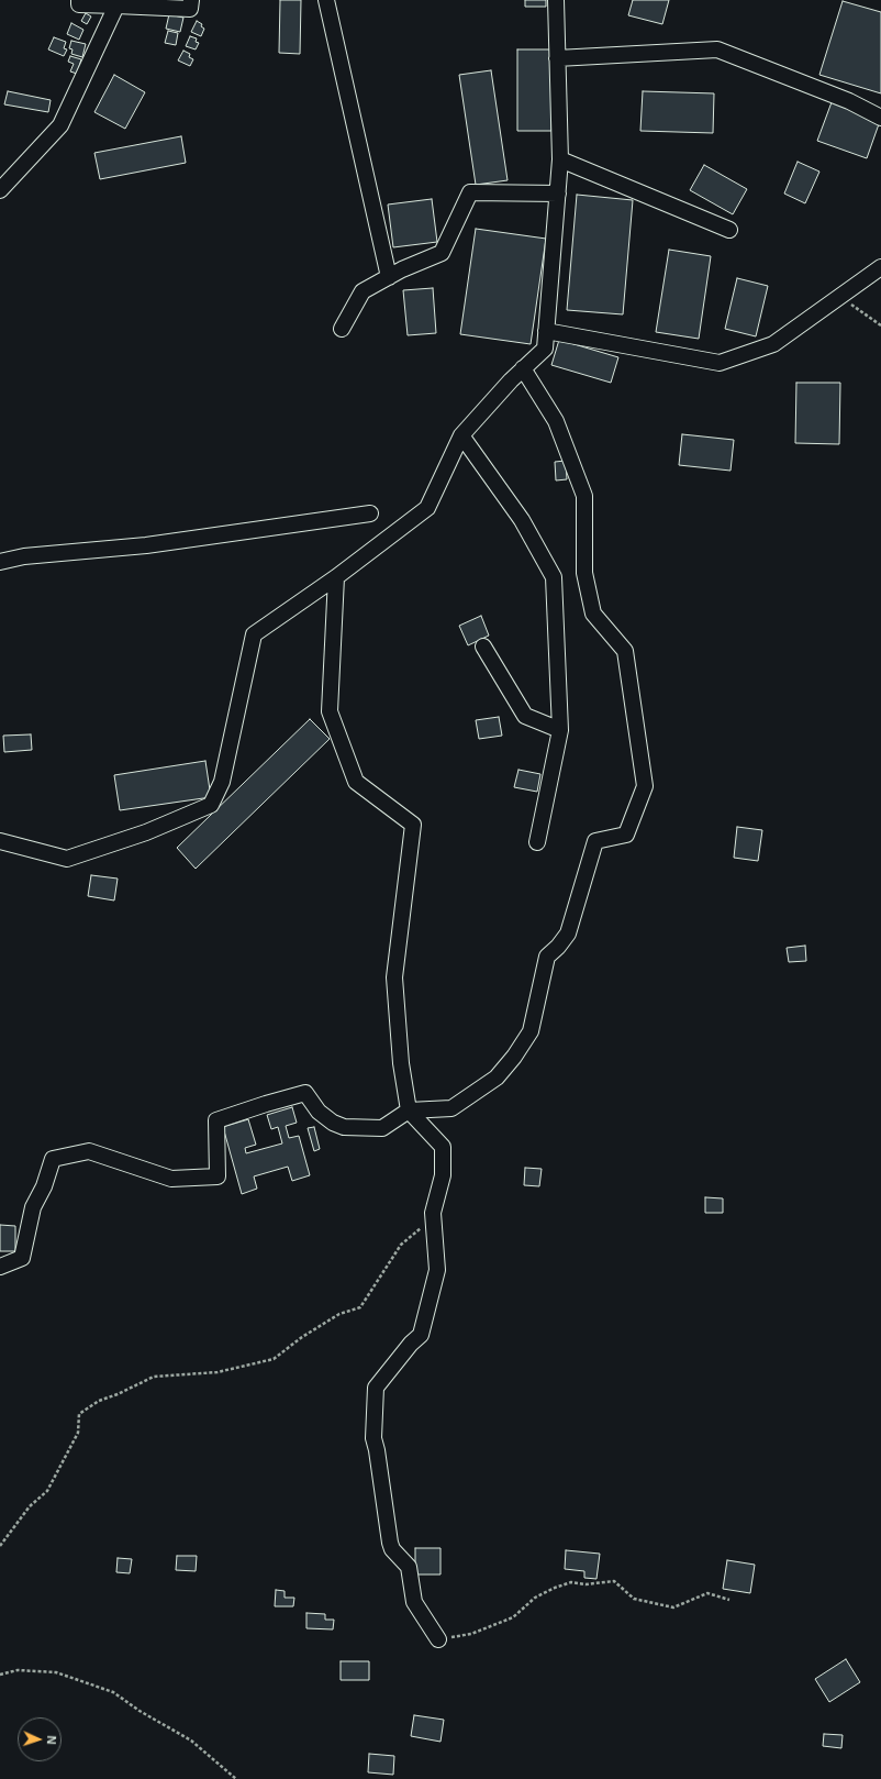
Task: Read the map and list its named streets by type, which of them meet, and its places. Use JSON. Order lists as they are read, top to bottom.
{
  "north": "right"
}
